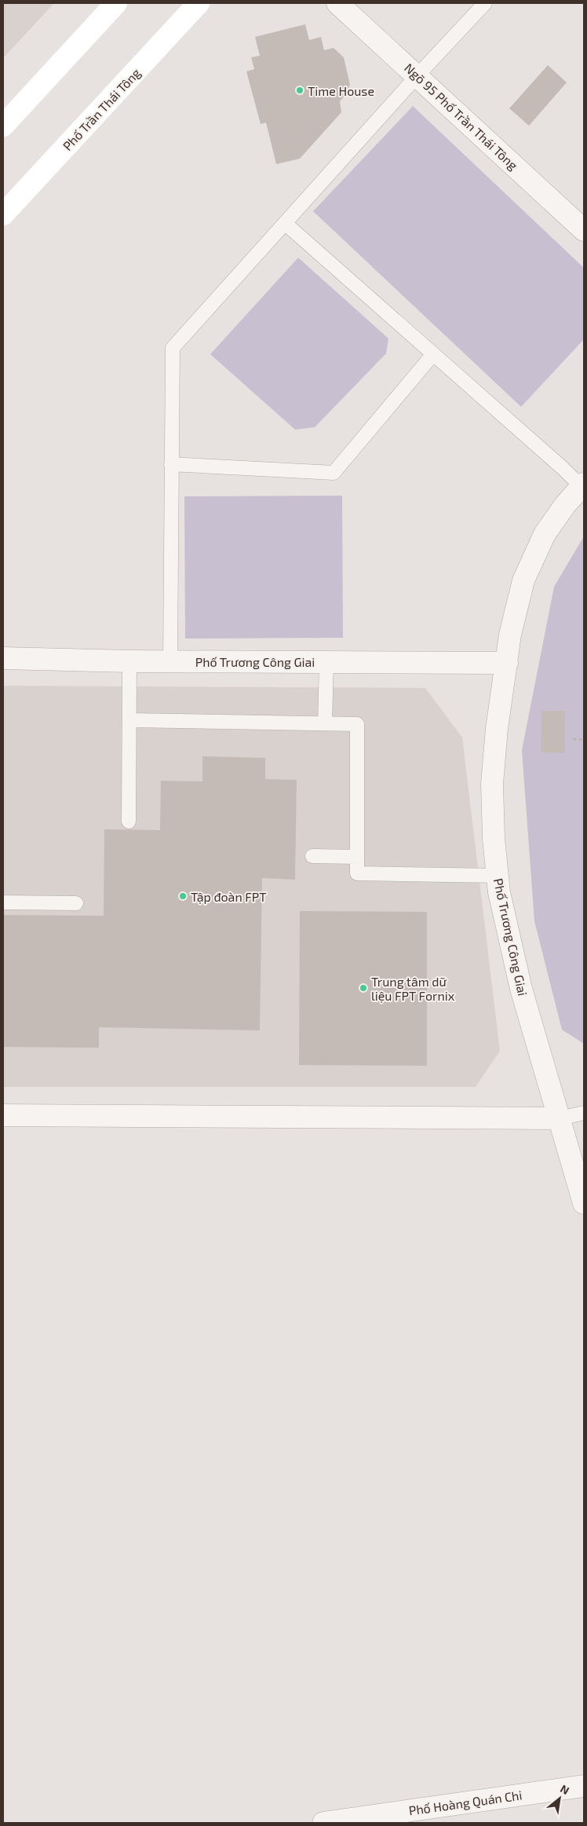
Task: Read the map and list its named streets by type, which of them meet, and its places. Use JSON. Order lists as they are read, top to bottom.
{
  "streets": {
    "main road": ["Phố Trần Thái Tông"],
    "street": ["Ngõ 95 Phố Trần Thái Tông", "Phố Trương Công Giai", "Phố Hoàng Quán Chi"]
  },
  "places": ["Time House", "Tập đoàn FPT", "Trung tâm dữ liệu FPT Fornix"],
  "north": "top right"
}
